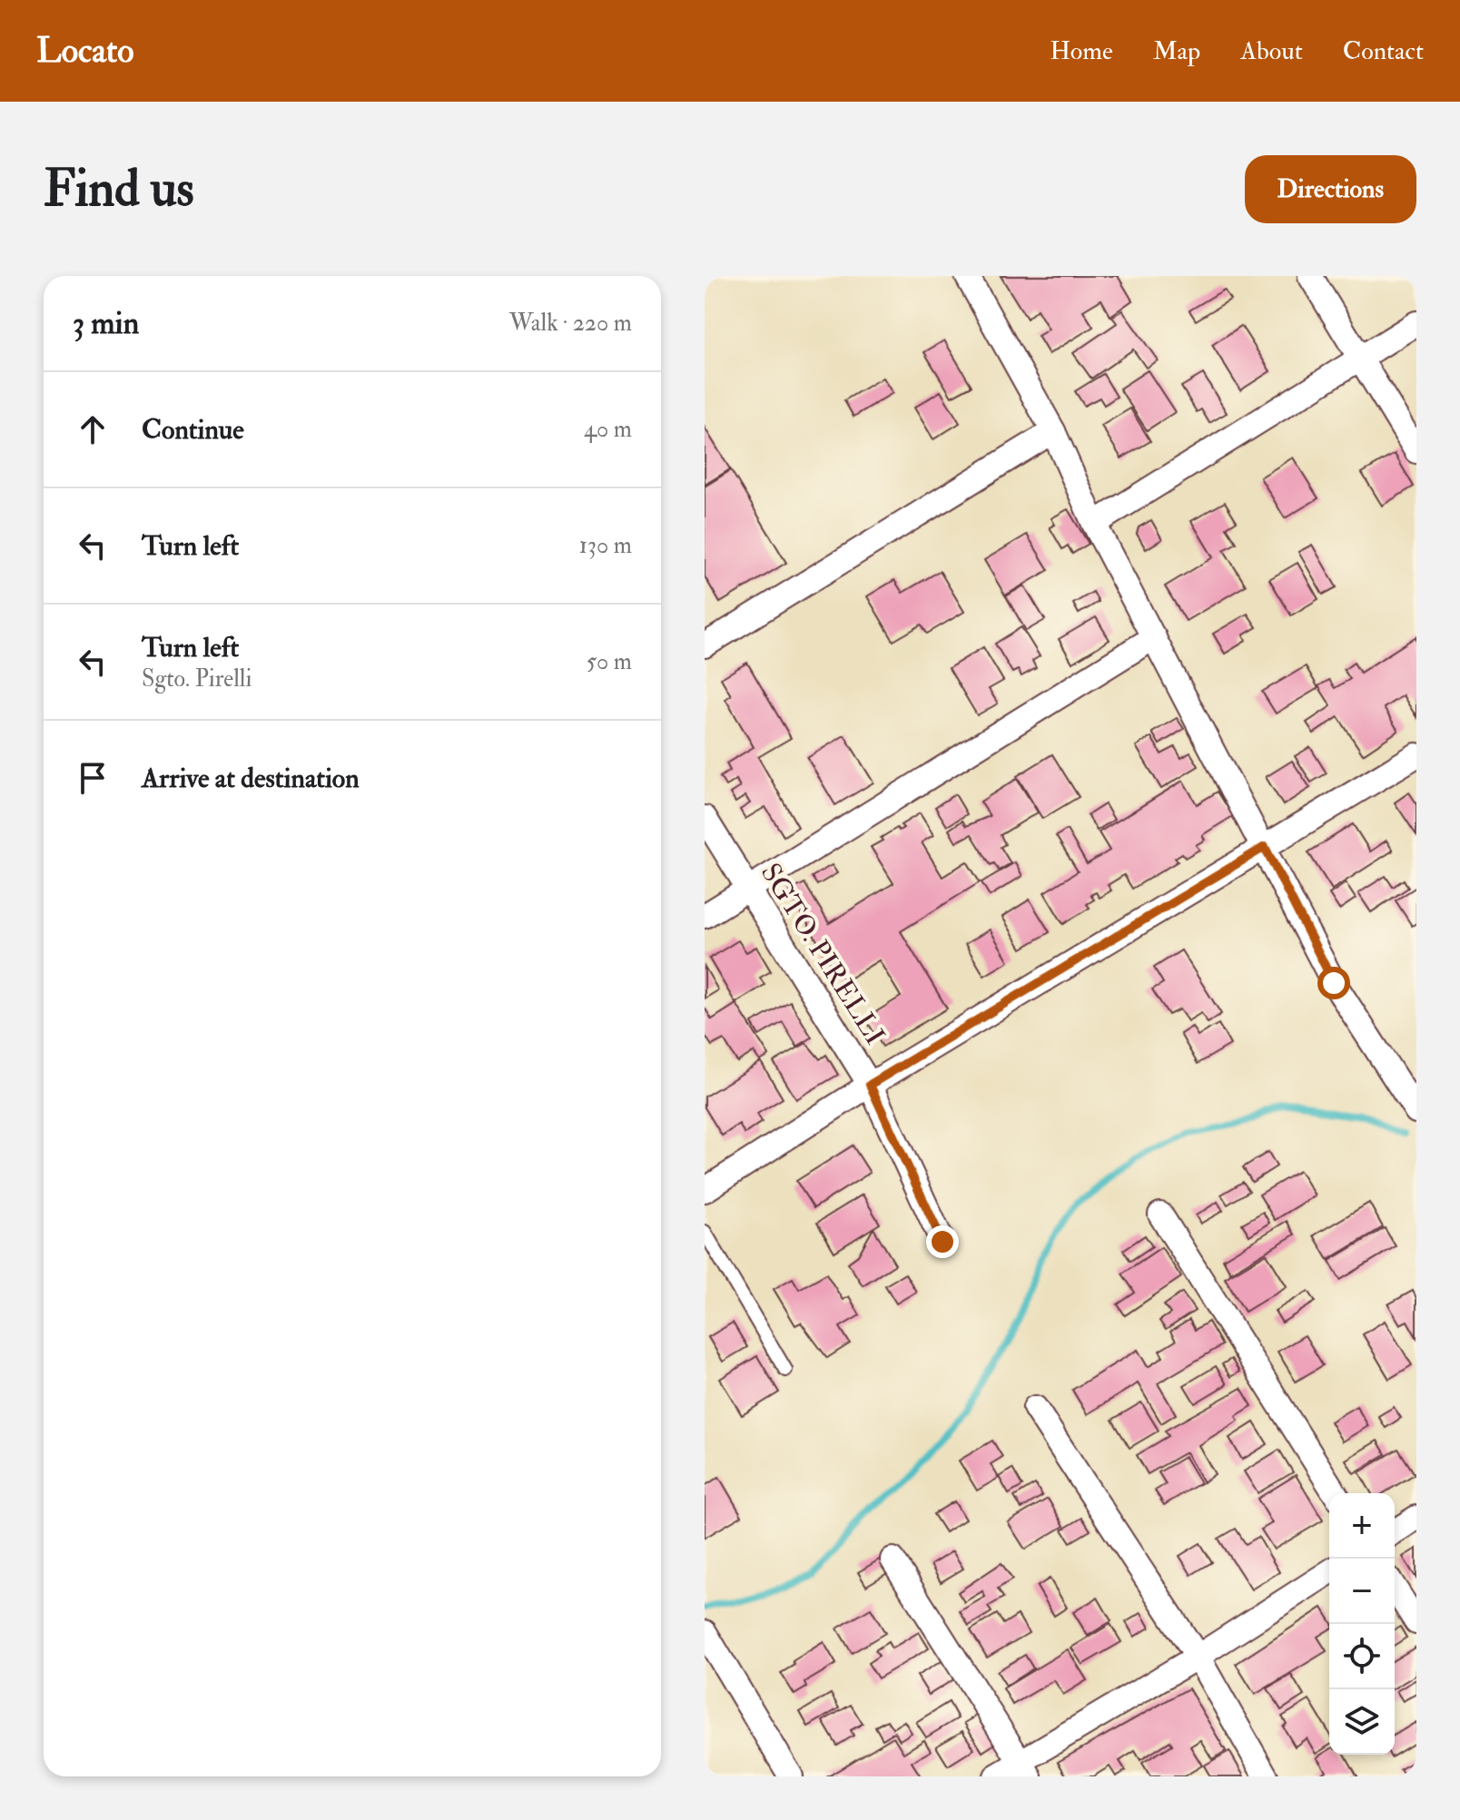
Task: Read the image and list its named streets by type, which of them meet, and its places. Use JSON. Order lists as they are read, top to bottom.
{
  "streets": {
    "street": ["SGTO. PIRELLI"]
  },
  "page": {
    "header": "Locato",
    "nav": [
      "Home",
      "Map",
      "About",
      "Contact"
    ],
    "buttons": "Directions",
    "title": "Find us",
    "heading": ["3 min", "Walk · 220 m"],
    "list": [
      ["Continue", "40 m"],
      ["Turn left", "130 m"],
      ["Turn left", "Sgto. Pirelli", "50 m"],
      "Arrive at destination"
    ],
    "map_buttons": ["+", "−"]
  }
}
